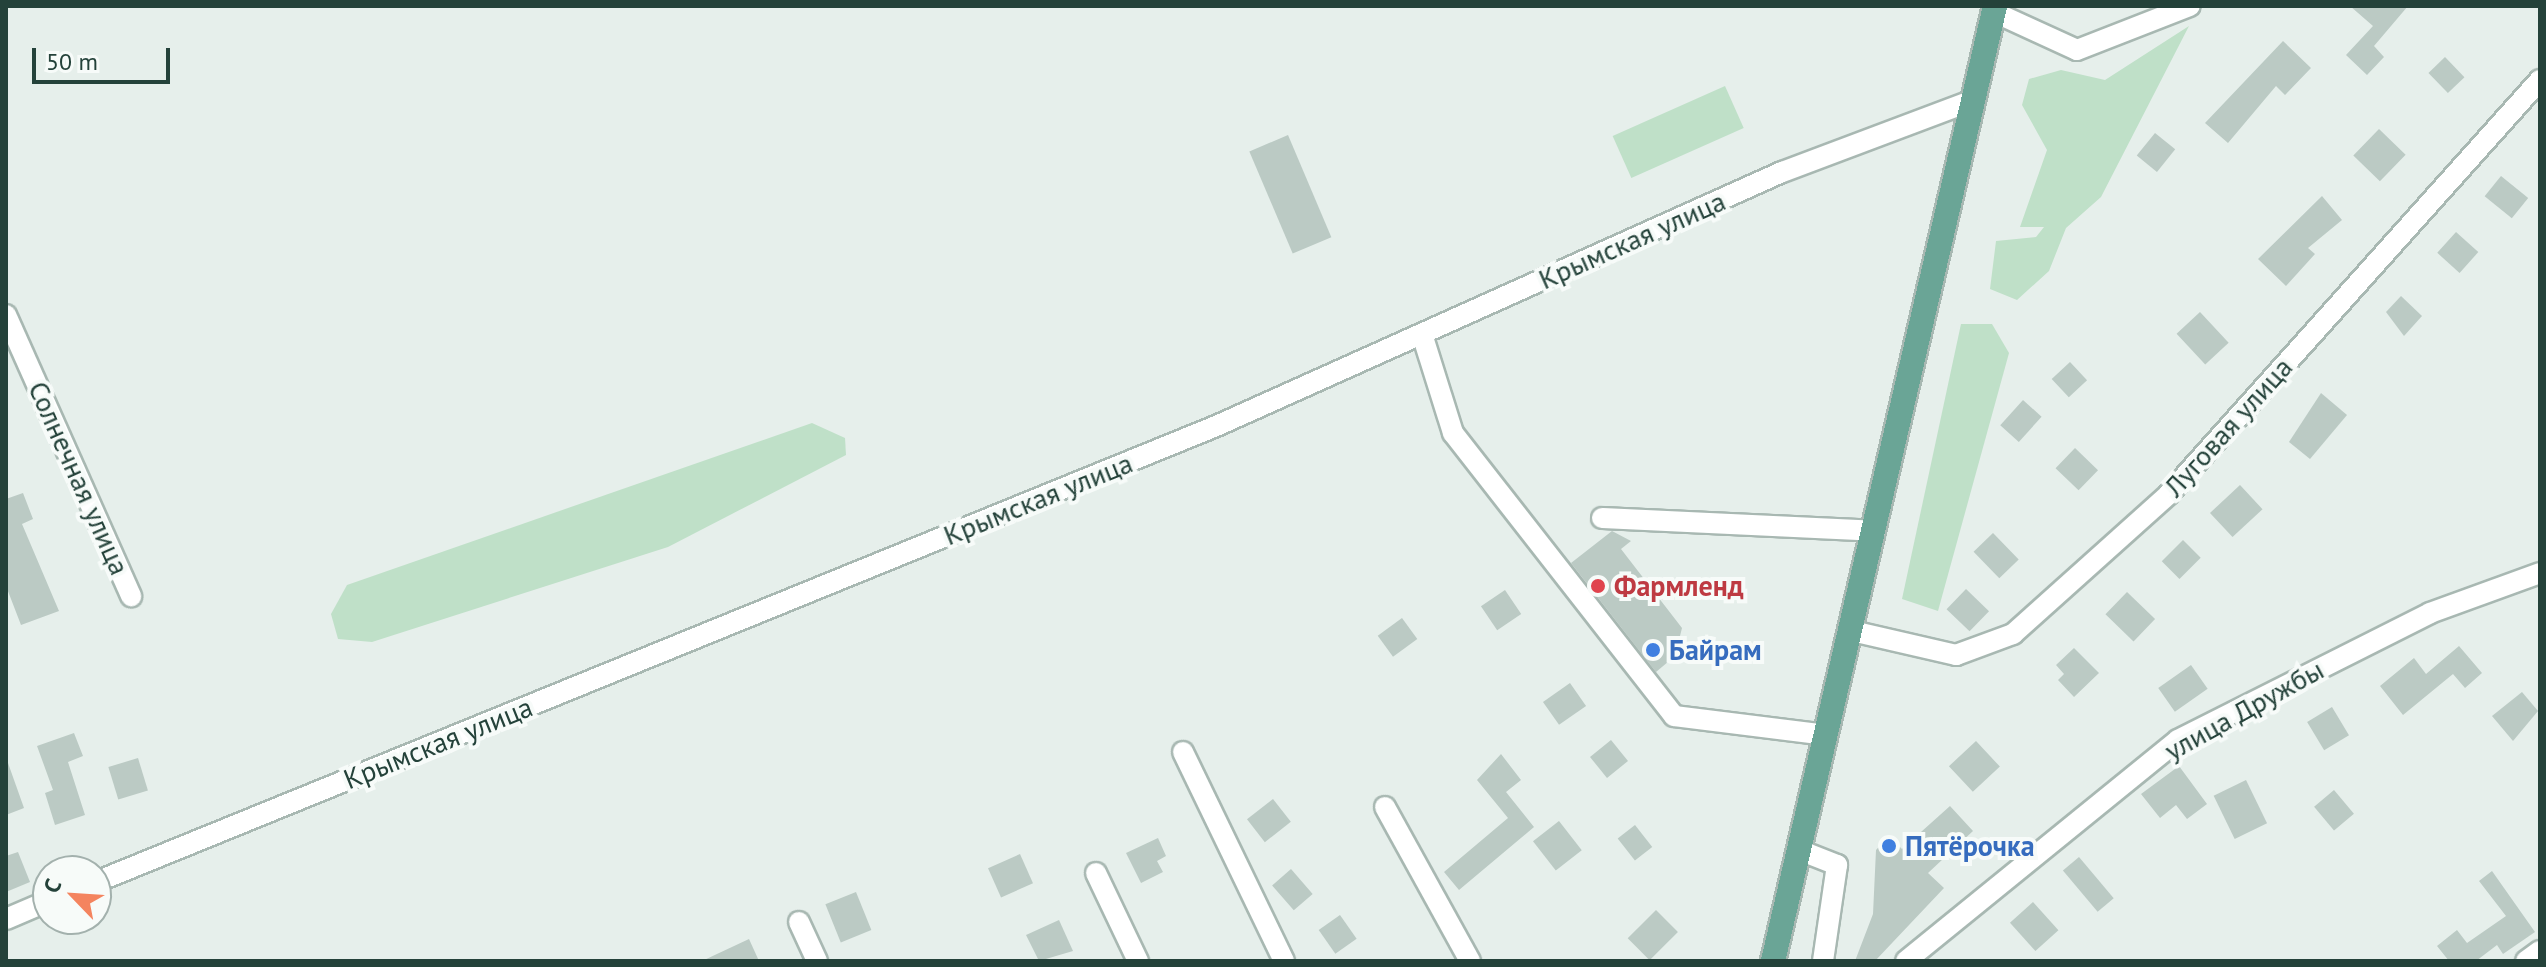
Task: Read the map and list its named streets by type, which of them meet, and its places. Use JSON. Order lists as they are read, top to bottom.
{
  "streets": {
    "street": [
      "Крымская улица",
      "Луговая улица",
      "Солнечная улица",
      "улица Дружбы"
    ]
  },
  "places": ["Фармленд", "Байрам", "Пятёрочка"],
  "scale_bar": "50 m",
  "north": "top left"
}
